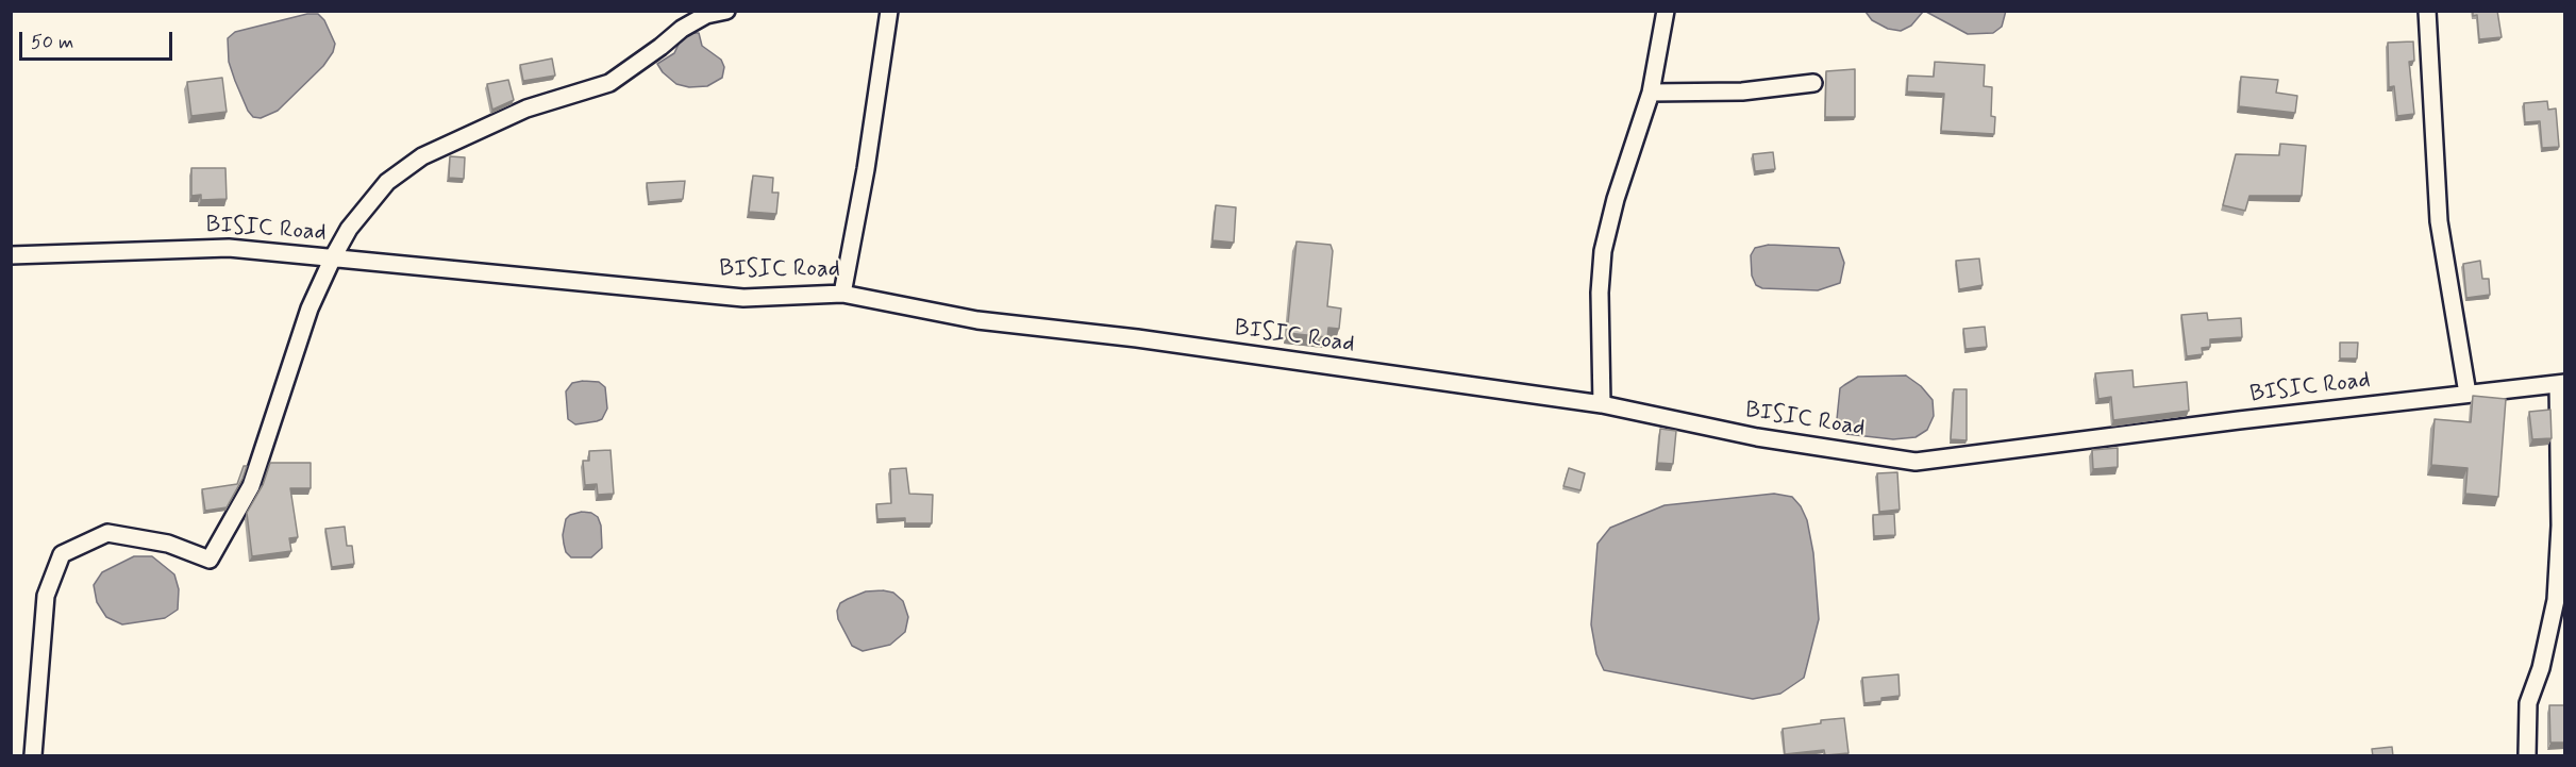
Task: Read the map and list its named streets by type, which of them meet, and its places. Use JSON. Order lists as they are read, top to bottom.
{
  "streets": {
    "street": ["BISIC Road"]
  },
  "scale_bar": "50 m"
}
